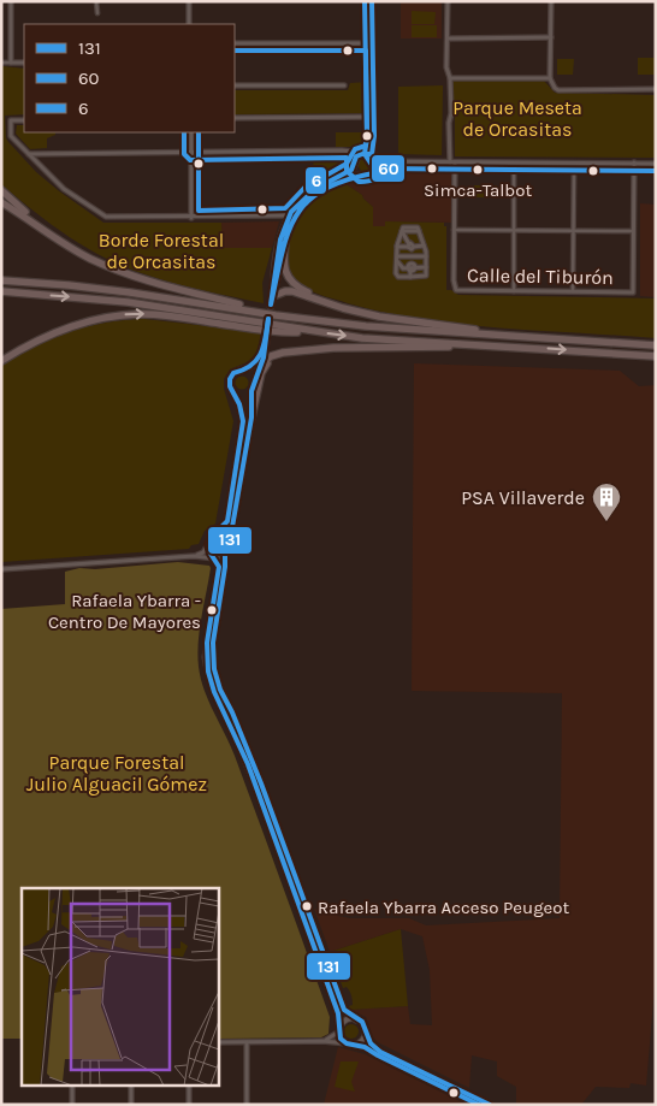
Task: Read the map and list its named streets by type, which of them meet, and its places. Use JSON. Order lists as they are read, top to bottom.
{
  "streets": {
    "street": ["Calle del Tiburón"]
  },
  "parks": ["Parque Meseta de Orcasitas", "Borde Forestal de Orcasitas", "Parque Forestal Julio Alguacil Gómez"],
  "places": {
    "other": ["Simca-Talbot", "Rafaela Ybarra - Centro De Mayores", "Rafaela Ybarra Acceso Peugeot"],
    "building": ["PSA Villaverde"]
  },
  "lines": ["transit line 131", "transit line 6", "transit line 60"],
  "legend": ["131", "60", "6"]
}
